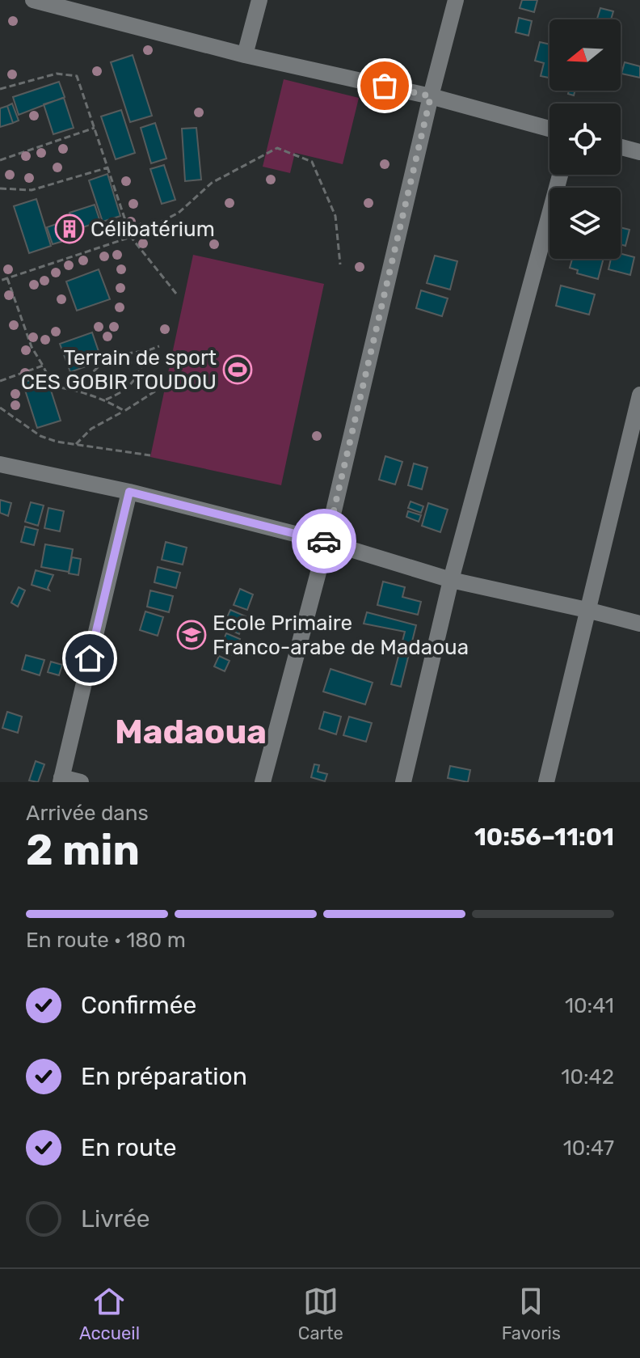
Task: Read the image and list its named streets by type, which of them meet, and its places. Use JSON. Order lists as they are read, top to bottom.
{
  "districts": ["Madaoua"],
  "places": {
    "building": ["Célibatérium"],
    "sports": ["Terrain de sport CES GOBIR TOUDOU"],
    "school or university": ["Ecole Primaire Franco-arabe de Madaoua"]
  },
  "north": "left",
  "page": {
    "heading": ["2 min", "Arrivée dans", "10:56–11:01"],
    "bar": "En route · 180 m",
    "list": [
      ["Confirmée", "10:41"],
      ["En préparation", "10:42"],
      ["En route", "10:47"],
      "Livrée"
    ],
    "tabs": ["Accueil", "Carte", "Favoris"]
  }
}
